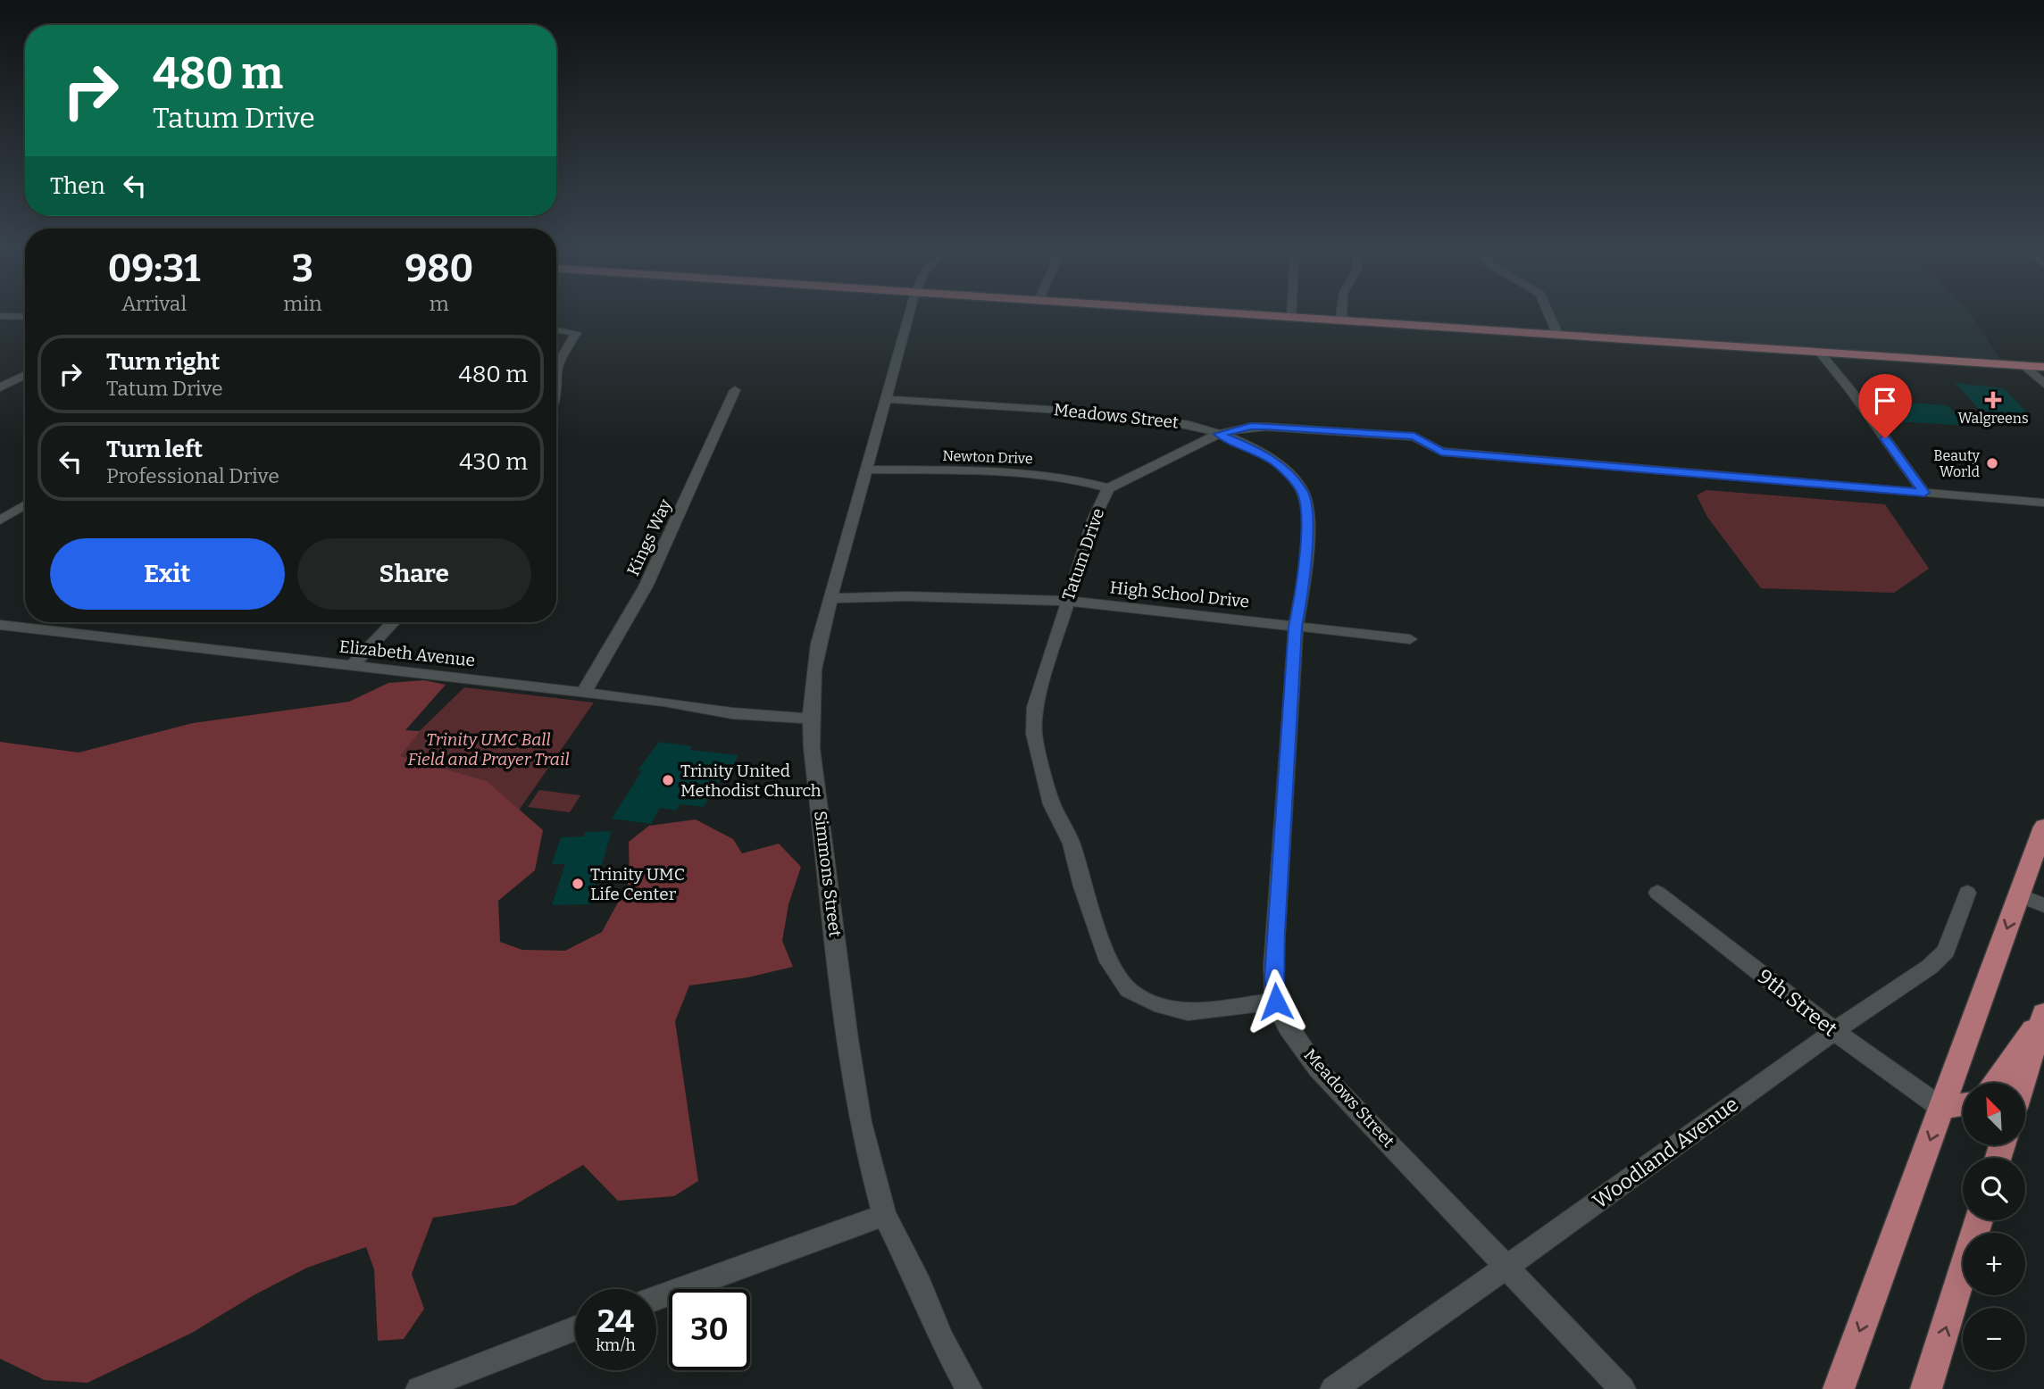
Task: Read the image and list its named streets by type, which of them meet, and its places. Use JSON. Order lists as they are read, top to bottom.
{
  "streets": {
    "street": [
      "Meadows Street",
      "Newton Drive",
      "Kings Way",
      "Tatum Drive",
      "High School Drive",
      "Elizabeth Avenue",
      "Simmons Street",
      "9th Street",
      "Woodland Avenue"
    ]
  },
  "crossings": [
    ["Meadows Street", "Tatum Drive"],
    ["Meadows Street", "High School Drive"],
    ["Meadows Street", "Simmons Street"],
    ["Meadows Street", "Woodland Avenue"],
    ["Newton Drive", "Tatum Drive"],
    ["Newton Drive", "Simmons Street"],
    ["Kings Way", "Elizabeth Avenue"],
    ["Tatum Drive", "High School Drive"],
    ["High School Drive", "Simmons Street"],
    ["Elizabeth Avenue", "Simmons Street"],
    ["9th Street", "Woodland Avenue"]
  ],
  "parks": ["Trinity UMC Ball Field and Prayer Trail"],
  "places": {
    "health": ["Walgreens"],
    "other": ["Beauty World", "Trinity United Methodist Church", "Trinity UMC Life Center"]
  },
  "north": "top left",
  "page": {
    "turn": ["480 m", "Tatum Drive"],
    "then": "Then",
    "eta": [
      "09:31",
      "Arrival",
      "3",
      "min",
      "980",
      "m"
    ],
    "list": [
      {
        "name": "Turn right",
        "note": "Tatum Drive",
        "value": "480 m"
      },
      {
        "name": "Turn left",
        "note": "Professional Drive",
        "value": "430 m"
      }
    ],
    "buttons": ["Exit", "Share"],
    "map_buttons": ["+", "−"],
    "speed": "24 km/h",
    "limit": "30"
  }
}
